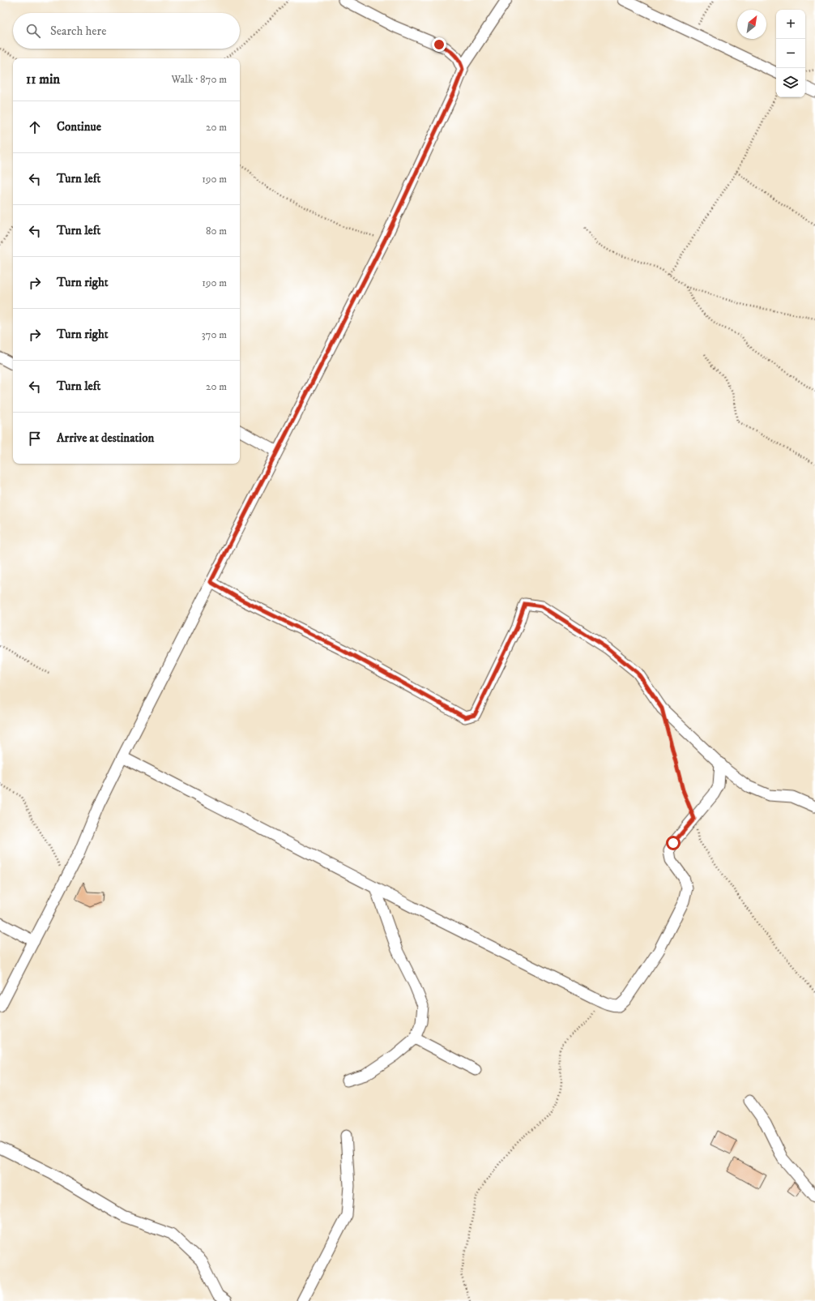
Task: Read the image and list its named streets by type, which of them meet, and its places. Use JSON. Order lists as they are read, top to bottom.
{
  "north": "top right",
  "page": {
    "map_buttons": ["+", "−"],
    "search": "Search here",
    "heading": ["11 min", "Walk · 870 m"],
    "list": [
      ["Continue", "20 m"],
      ["Turn left", "190 m"],
      ["Turn left", "80 m"],
      ["Turn right", "190 m"],
      ["Turn right", "370 m"],
      ["Turn left", "20 m"],
      "Arrive at destination"
    ]
  }
}
